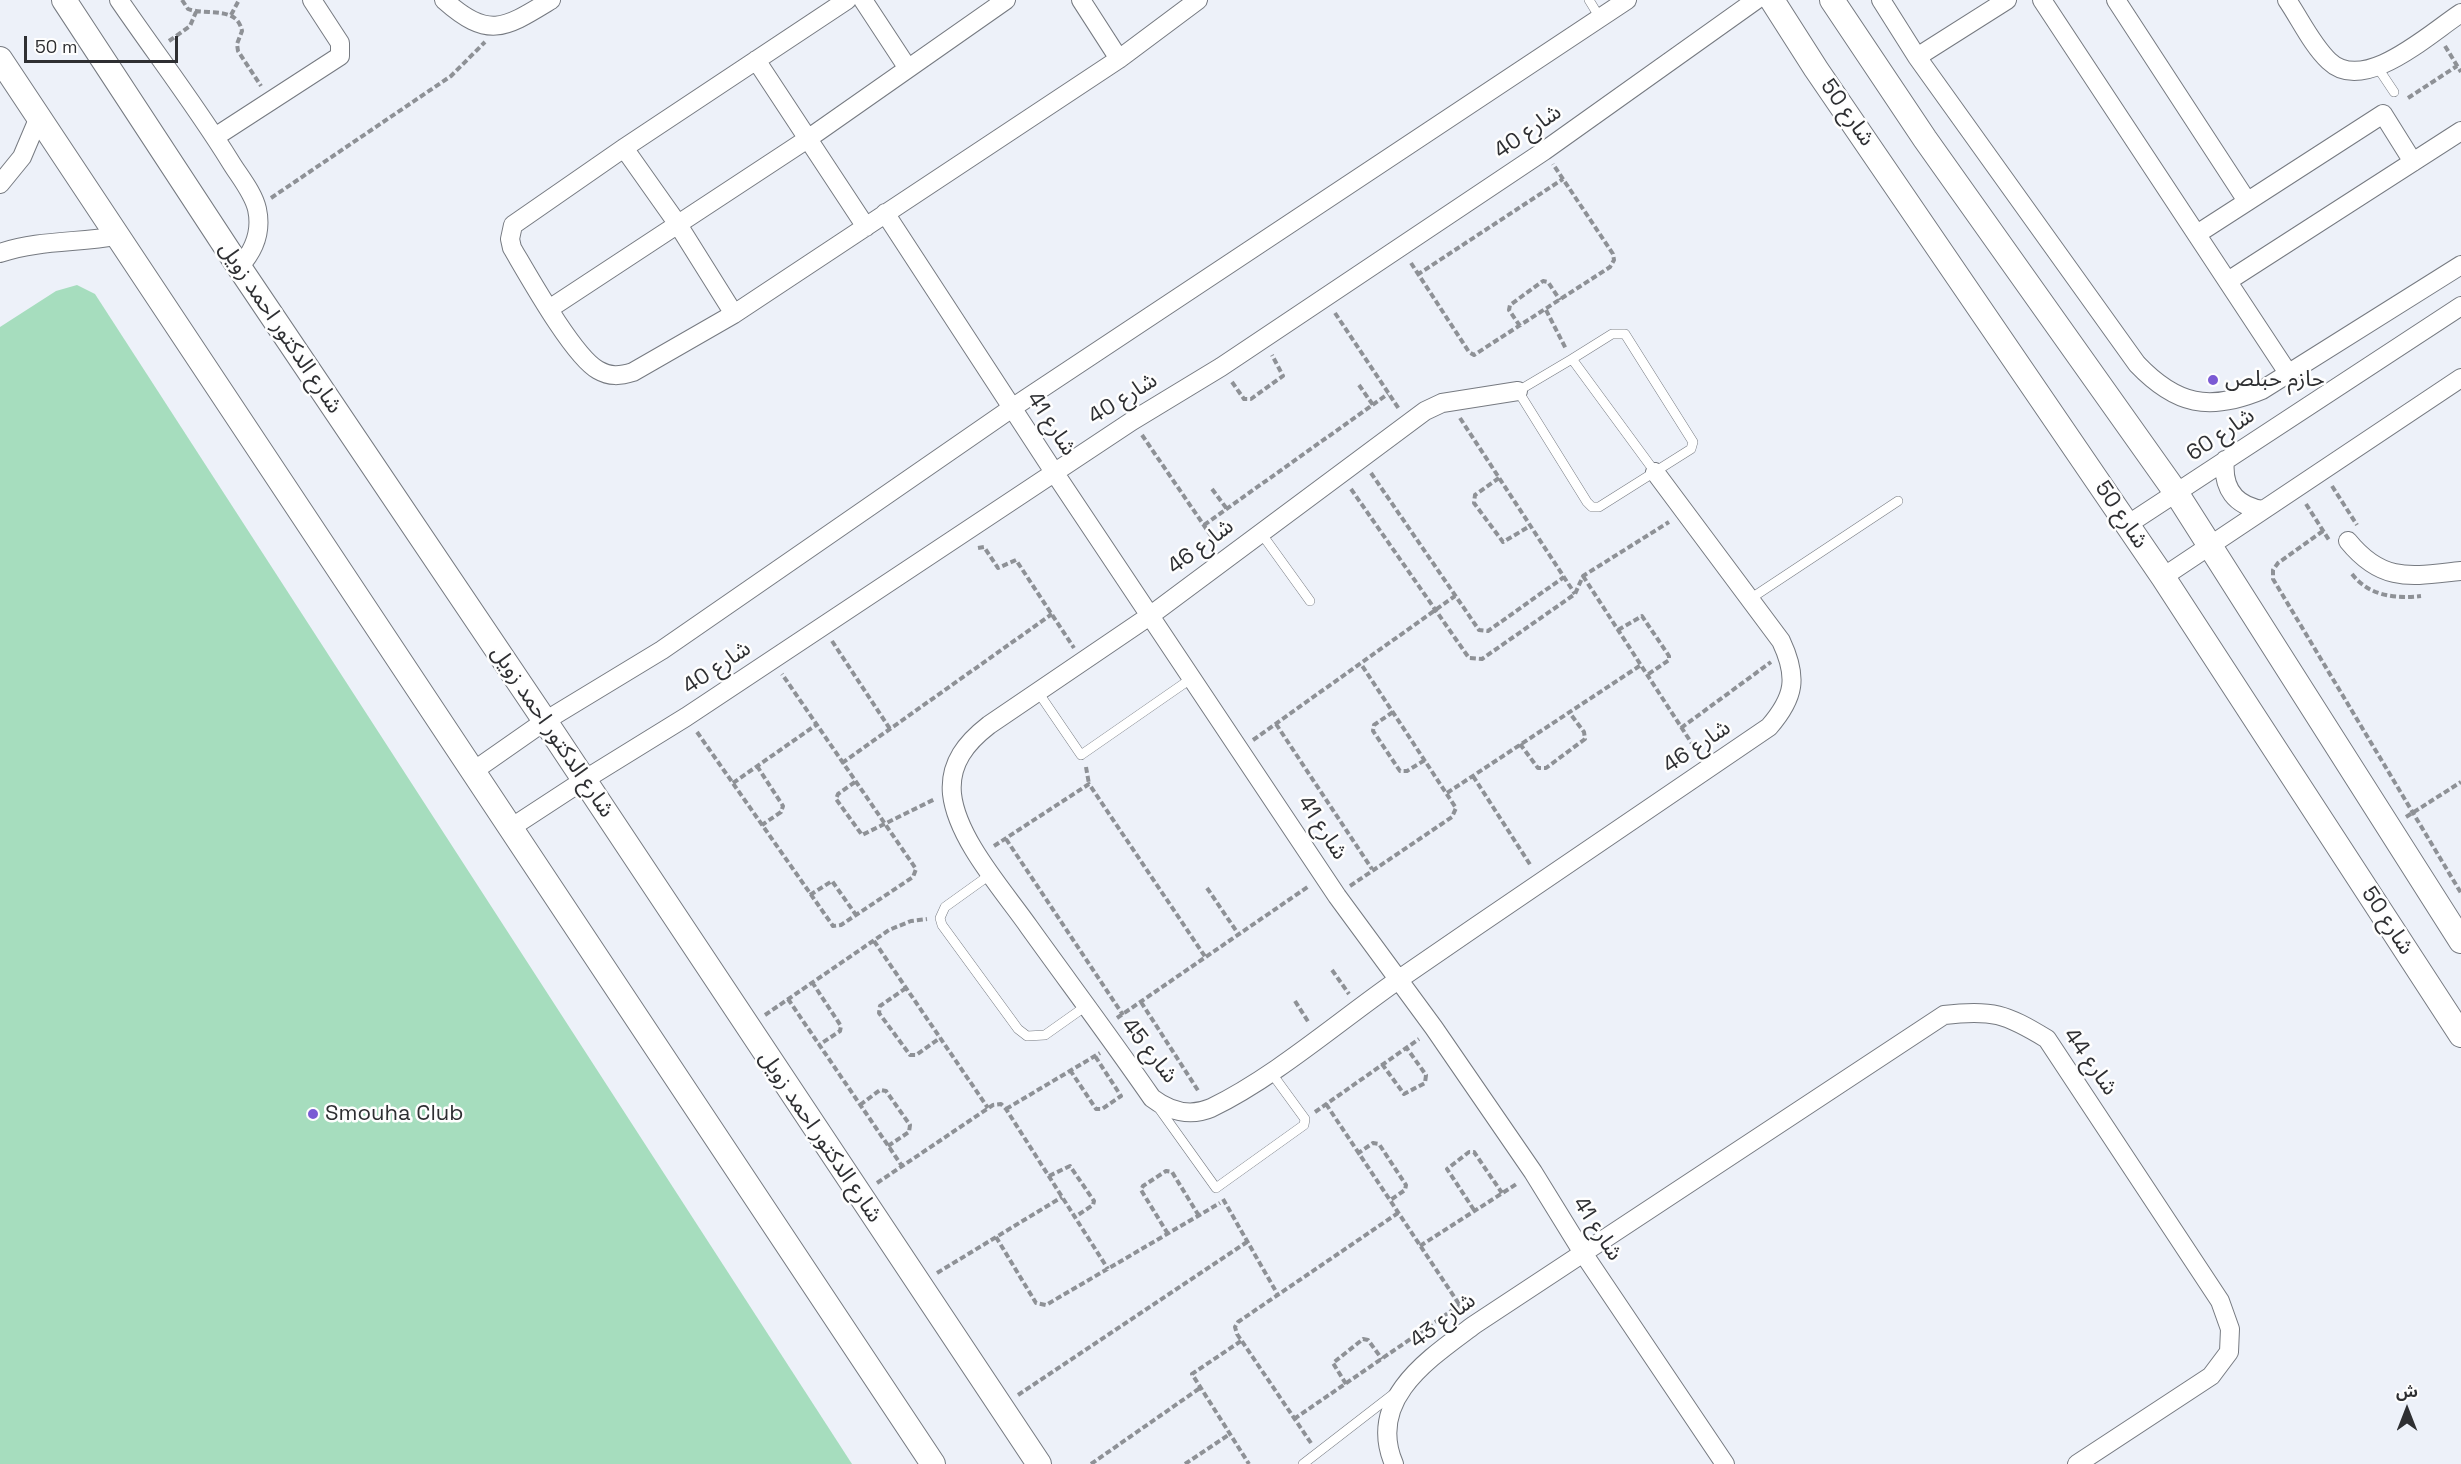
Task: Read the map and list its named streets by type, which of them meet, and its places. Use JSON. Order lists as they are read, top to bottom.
{
  "streets": {
    "street": [
      "شارع 50",
      "شارع 40",
      "شارع الدكتور احمد زويل",
      "شارع 41",
      "شارع 60",
      "شارع 46",
      "شارع 45",
      "شارع 44",
      "شارع 43"
    ]
  },
  "crossings": [
    ["شارع 50", "شارع 60"],
    ["شارع 40", "شارع الدكتور احمد زويل"],
    ["شارع 40", "شارع 41"],
    ["شارع 41", "شارع 46"],
    ["شارع 41", "شارع 45"],
    ["شارع 41", "شارع 44"],
    ["شارع 41", "شارع 43"],
    ["شارع 46", "شارع 45"],
    ["شارع 44", "شارع 43"]
  ],
  "places": ["حازم حبلص", "Smouha Club"],
  "scale_bar": "50 m",
  "north": "top"
}
